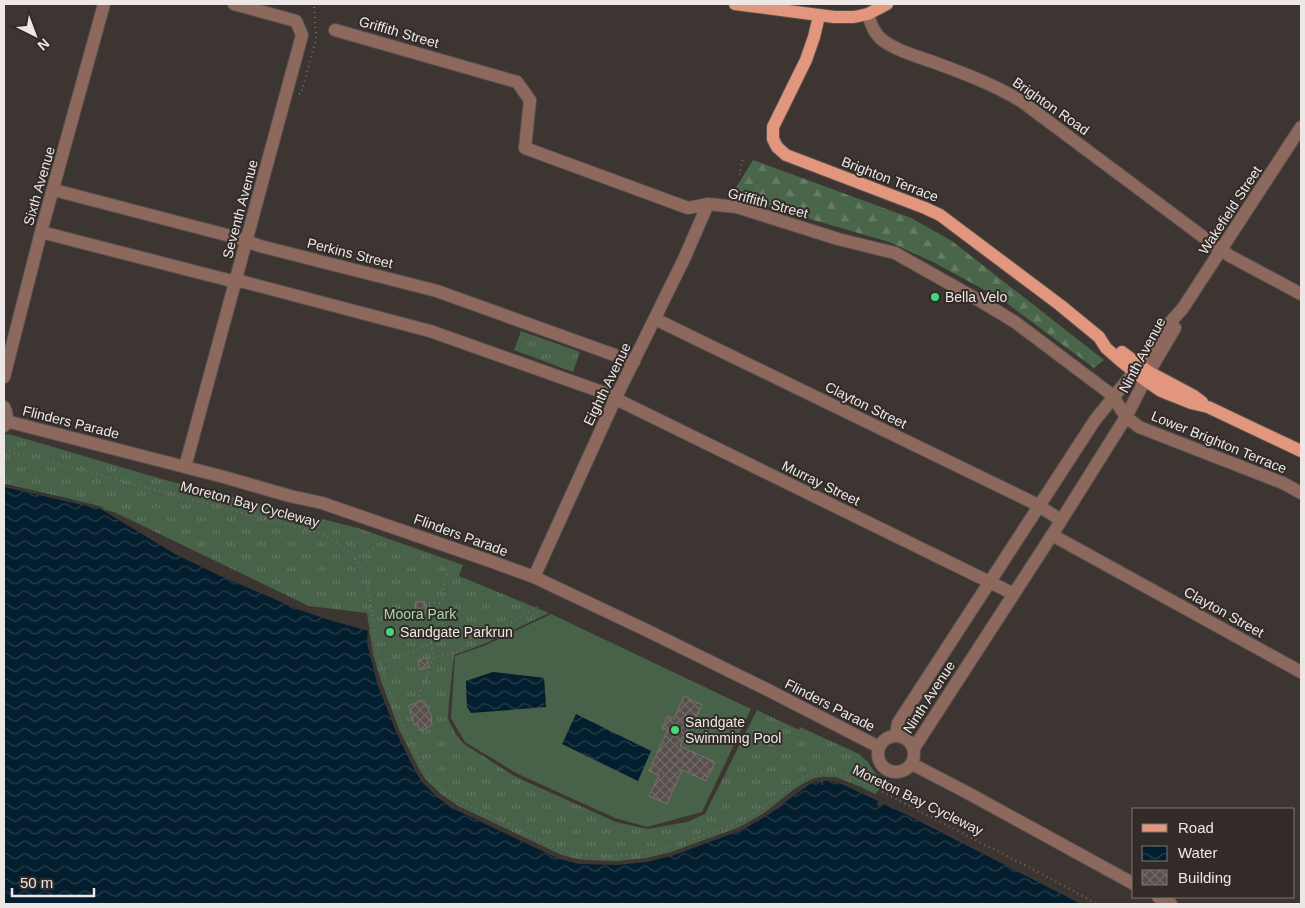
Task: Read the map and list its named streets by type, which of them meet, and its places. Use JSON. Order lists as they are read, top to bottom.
{
  "streets": {
    "main road": ["Brighton Terrace"],
    "street": [
      "Griffith Street",
      "Brighton Road",
      "Sixth Avenue",
      "Seventh Avenue",
      "Wakefield Street",
      "Perkins Street",
      "Ninth Avenue",
      "Eighth Avenue",
      "Clayton Street",
      "Flinders Parade",
      "Lower Brighton Terrace",
      "Murray Street"
    ],
    "path": ["Moreton Bay Cycleway"]
  },
  "crossings": [
    ["Griffith Street", "Ninth Avenue"],
    ["Griffith Street", "Eighth Avenue"],
    ["Griffith Street", "Lower Brighton Terrace"],
    ["Brighton Road", "Wakefield Street"],
    ["Brighton Terrace", "Ninth Avenue"],
    ["Sixth Avenue", "Perkins Street"],
    ["Seventh Avenue", "Perkins Street"],
    ["Seventh Avenue", "Flinders Parade"],
    ["Wakefield Street", "Ninth Avenue"],
    ["Perkins Street", "Eighth Avenue"],
    ["Ninth Avenue", "Clayton Street"],
    ["Ninth Avenue", "Flinders Parade"],
    ["Ninth Avenue", "Lower Brighton Terrace"],
    ["Ninth Avenue", "Murray Street"],
    ["Eighth Avenue", "Clayton Street"],
    ["Eighth Avenue", "Flinders Parade"],
    ["Eighth Avenue", "Murray Street"]
  ],
  "parks": ["Moora Park"],
  "places": ["Bella Velo", "Sandgate Parkrun", "Sandgate Swimming Pool"],
  "legend": ["Road", "Water", "Building"],
  "scale_bar": "50 m",
  "north": "bottom right"
}
